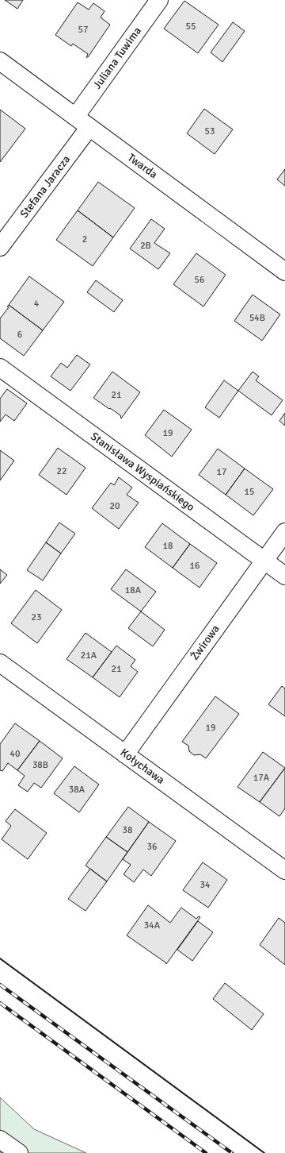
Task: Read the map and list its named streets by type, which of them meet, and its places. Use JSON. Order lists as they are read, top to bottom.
{
  "streets": {
    "street": [
      "Juliana Tuwima",
      "Twarda",
      "Stefana Jaracza",
      "Stanisława Wyspiańskiego",
      "Żwirowa",
      "Kołychawa"
    ]
  },
  "crossings": [
    ["Juliana Tuwima", "Twarda"],
    ["Twarda", "Stefana Jaracza"],
    ["Stanisława Wyspiańskiego", "Żwirowa"],
    ["Żwirowa", "Kołychawa"]
  ],
  "house_numbers": [
    "55",
    "57",
    "53",
    "2",
    "2B",
    "56",
    "4",
    "54B",
    "6",
    "21",
    "19",
    "22",
    "17",
    "15",
    "20",
    "18",
    "16",
    "18A",
    "23",
    "21A",
    "21",
    "19",
    "40",
    "38B",
    "17A",
    "38A",
    "38",
    "36",
    "34",
    "34A"
  ]
}
